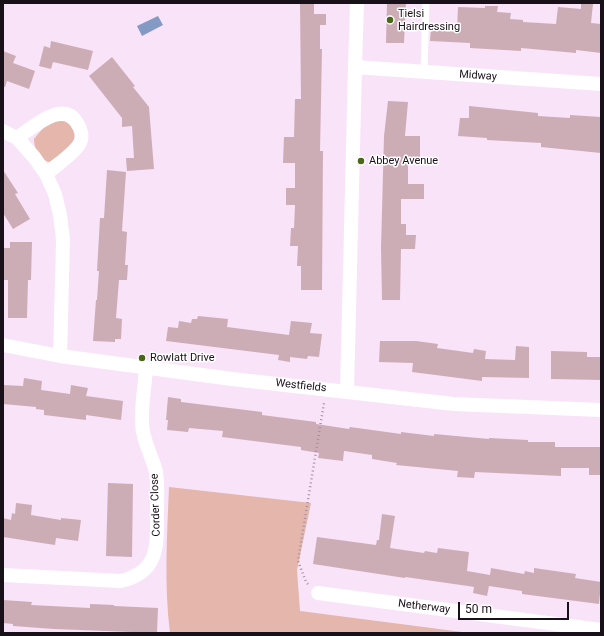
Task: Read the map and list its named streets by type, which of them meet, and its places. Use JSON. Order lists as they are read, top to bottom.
{
  "streets": {
    "street": [
      "Midway",
      "Westfields",
      "Corder Close",
      "Netherway"
    ]
  },
  "crossings": [
    ["Westfields", "Corder Close"]
  ],
  "places": ["Tielsi Hairdressing", "Abbey Avenue", "Rowlatt Drive"],
  "scale_bar": "50 m"
}
